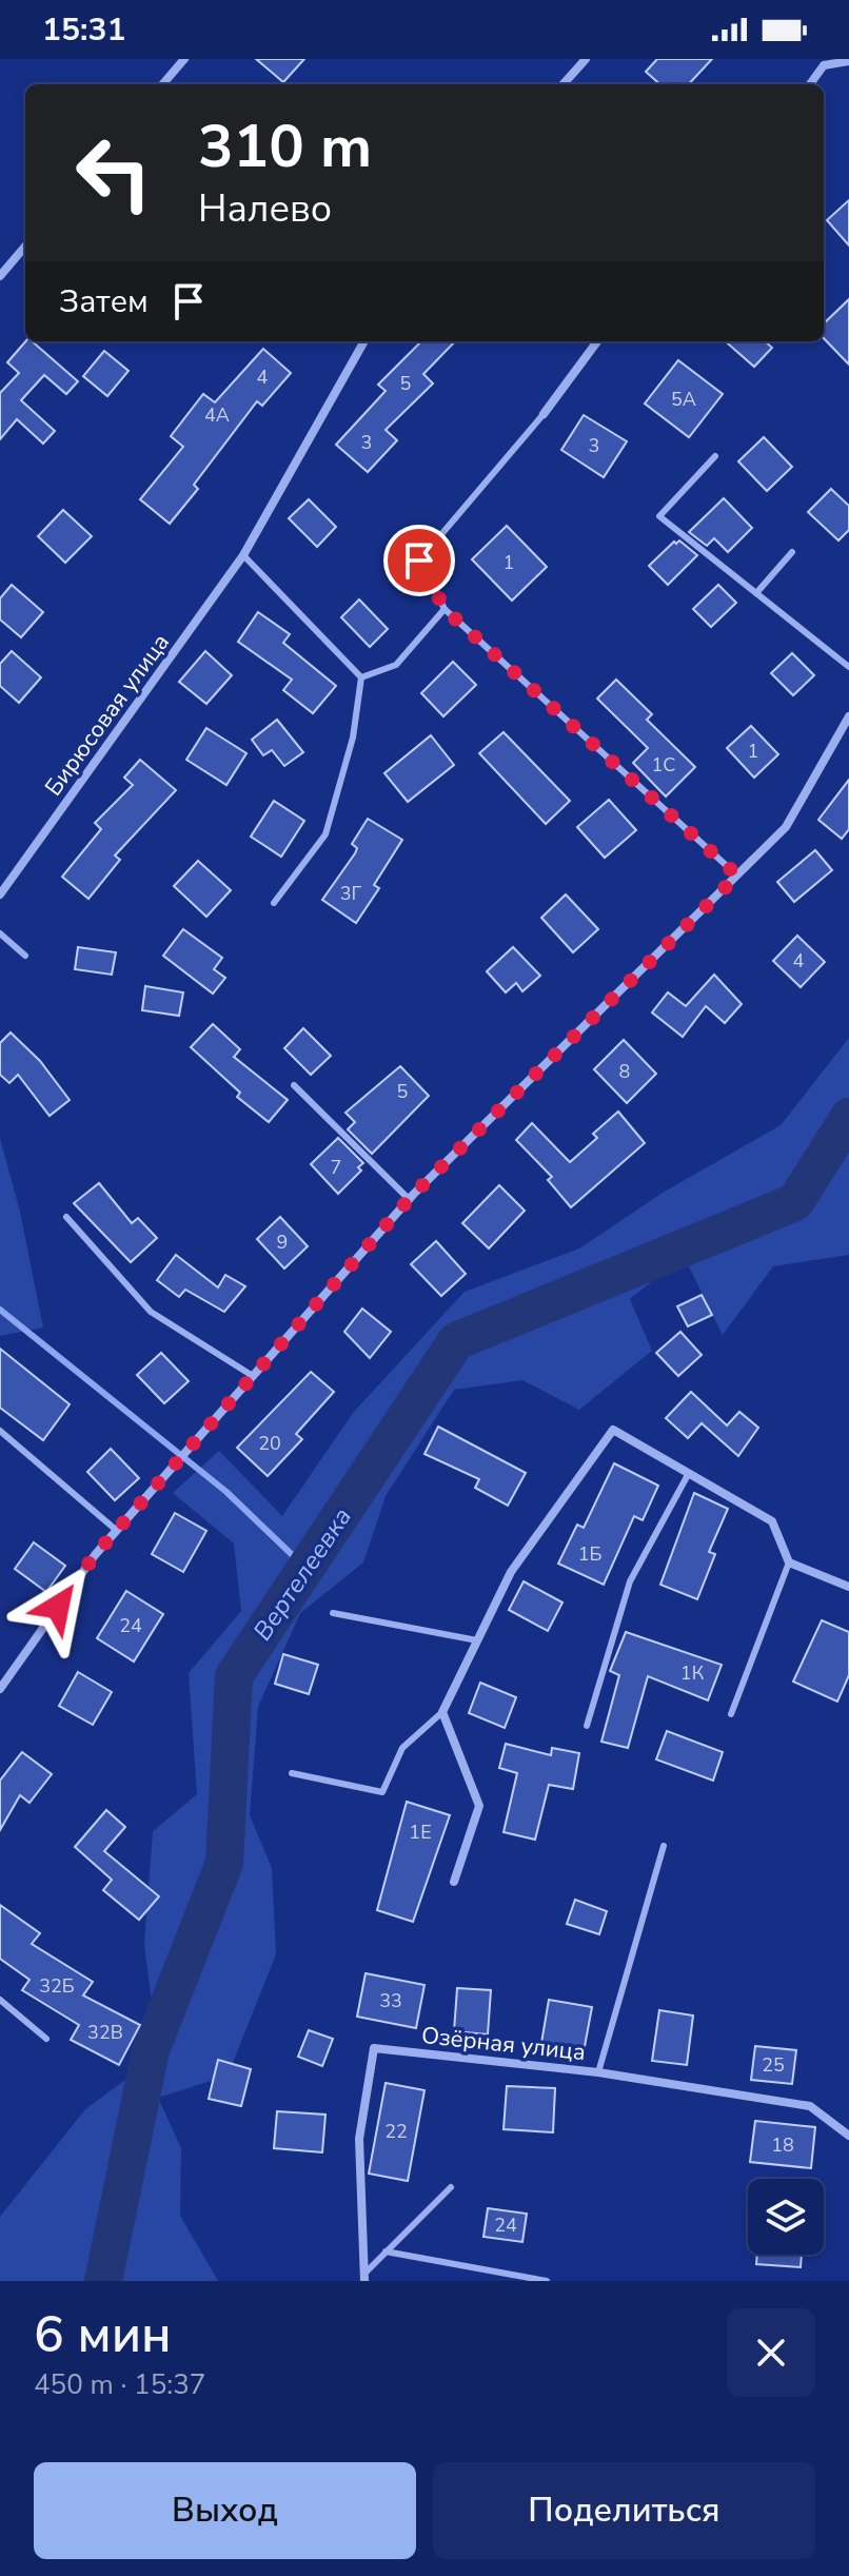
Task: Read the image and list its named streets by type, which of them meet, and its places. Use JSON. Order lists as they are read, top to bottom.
{
  "streets": {
    "street": ["Бирюсовая улица", "Озёрная улица"]
  },
  "water": ["Вертелеевка"],
  "house_numbers": [
    "4",
    "5",
    "5А",
    "4А",
    "3",
    "3",
    "1",
    "1",
    "1С",
    "3Г",
    "4",
    "8",
    "5",
    "7",
    "9",
    "20",
    "1Б",
    "24",
    "1К",
    "1Е",
    "32Б",
    "33",
    "32В",
    "25",
    "22",
    "18",
    "24"
  ],
  "page": {
    "status": "15:31",
    "turn": ["310 m", "Налево"],
    "then": "Затем",
    "heading": ["6 мин", "450 m · 15:37"],
    "buttons": ["Выход", "Поделиться"]
  }
}
